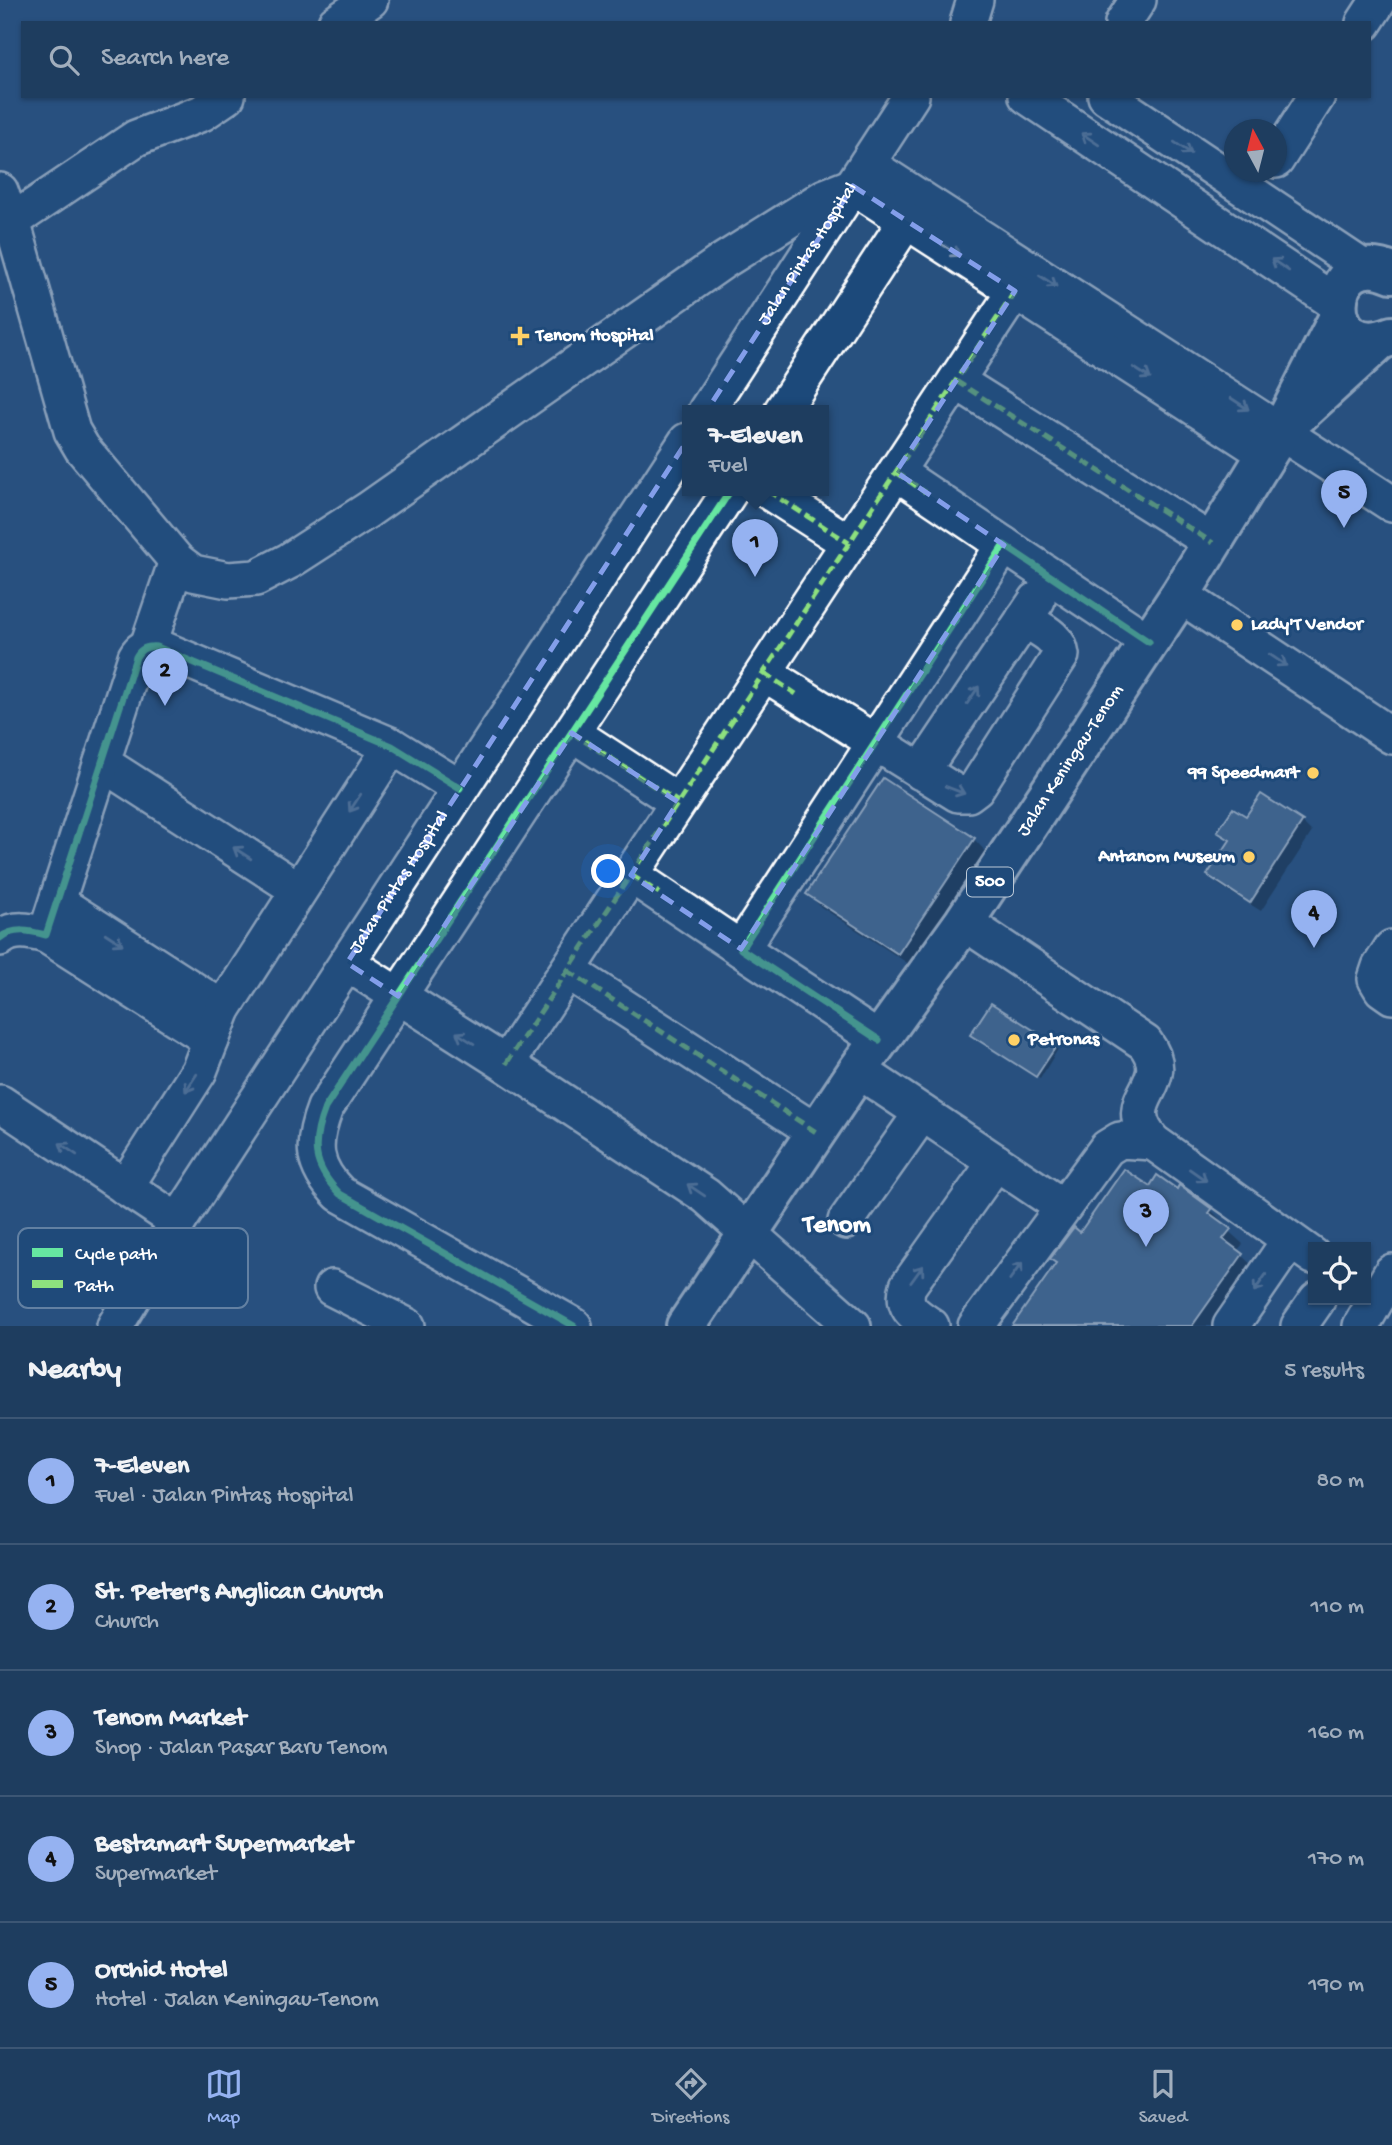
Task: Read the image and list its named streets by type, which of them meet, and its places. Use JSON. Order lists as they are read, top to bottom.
{
  "streets": {
    "main road": ["Jalan Keningau-Tenom", "500"],
    "street": ["Jalan Pintas Hospital"]
  },
  "districts": ["Tenom"],
  "places": {
    "health": ["Tenom Hospital"],
    "other": [
      "Lady'T Vendor",
      "99 Speedmart",
      "Antanom Museum",
      "Petronas"
    ]
  },
  "legend": ["Cycle path", "Path"],
  "north": "top",
  "page": {
    "search": "Search here",
    "popup": ["7-Eleven", "Fuel"],
    "pins": [
      "5",
      "1",
      "2",
      "4",
      "3"
    ],
    "heading": ["Nearby", "5 results"],
    "list": [
      {
        "mark": "1",
        "name": "7-Eleven",
        "note": "Fuel · Jalan Pintas Hospital",
        "value": "80 m"
      },
      {
        "mark": "2",
        "name": "St. Peter's Anglican Church",
        "note": "Church",
        "value": "110 m"
      },
      {
        "mark": "3",
        "name": "Tenom Market",
        "note": "Shop · Jalan Pasar Baru Tenom",
        "value": "160 m"
      },
      {
        "mark": "4",
        "name": "Bestamart Supermarket",
        "note": "Supermarket",
        "value": "170 m"
      },
      {
        "mark": "5",
        "name": "Orchid Hotel",
        "note": "Hotel · Jalan Keningau-Tenom",
        "value": "190 m"
      }
    ],
    "nav": ["Map", "Directions", "Saved"]
  }
}
